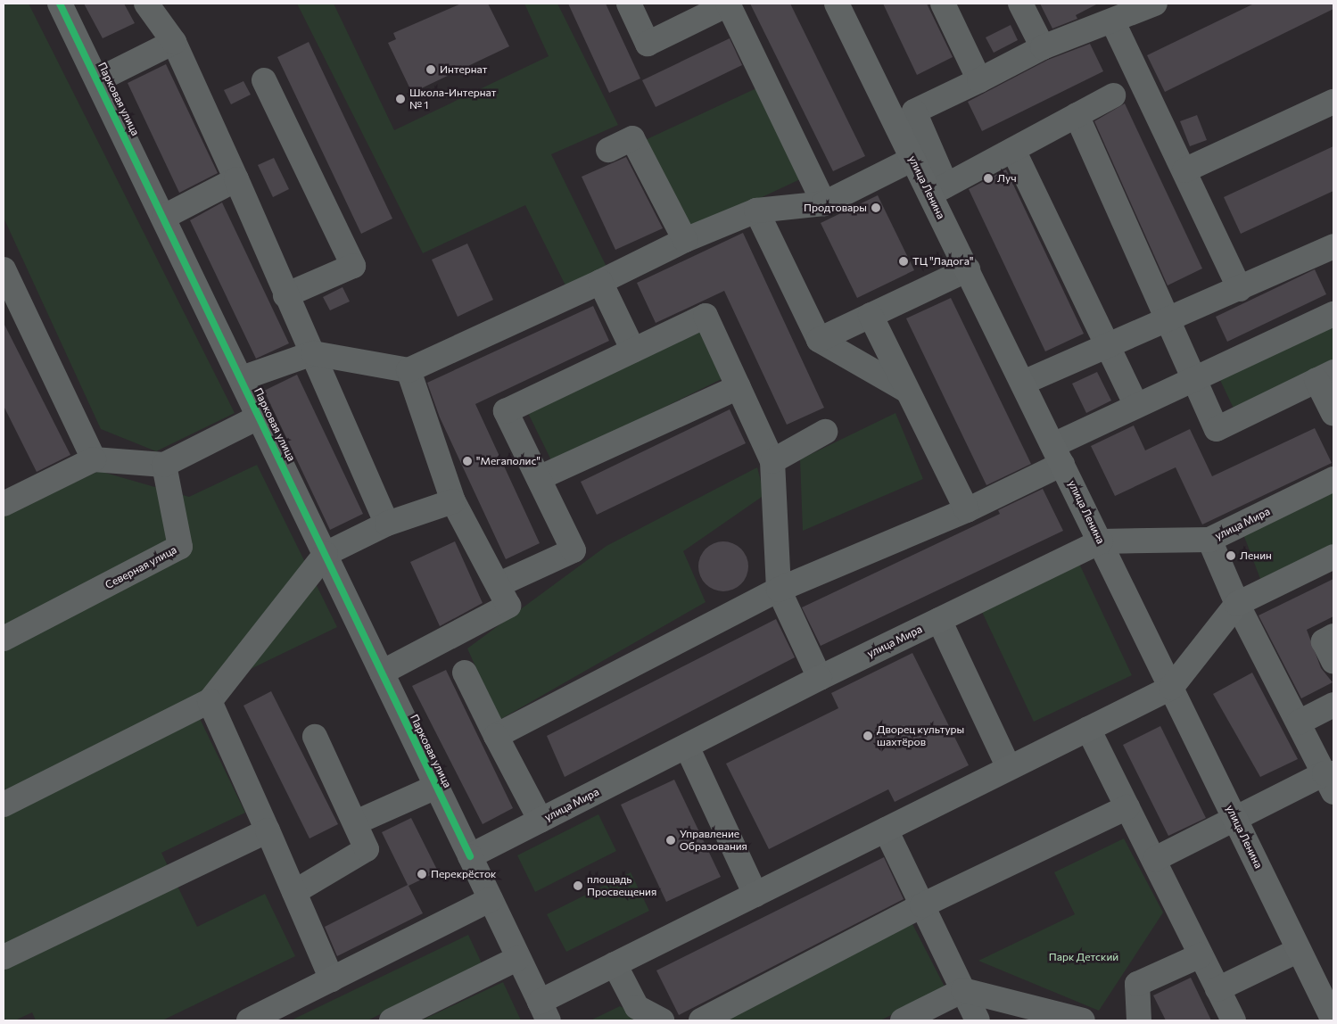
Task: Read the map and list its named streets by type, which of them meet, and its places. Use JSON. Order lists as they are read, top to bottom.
{
  "streets": {
    "main road": ["Парковая улица", "улица Ленина", "улица Мира"],
    "street": ["Северная улица"]
  },
  "crossings": [
    ["Парковая улица", "улица Мира"],
    ["улица Ленина", "улица Мира"]
  ],
  "parks": ["Парк Детский"],
  "places": [
    "Интернат",
    "Школа-Интернат № 1",
    "Луч",
    "Продтовары",
    "ТЦ \"Ладога\"",
    "\"Мегаполис\"",
    "Ленин",
    "Дворец культуры шахтёров",
    "Управление Образования",
    "Перекрёсток",
    "площадь Просвещения"
  ]
}
